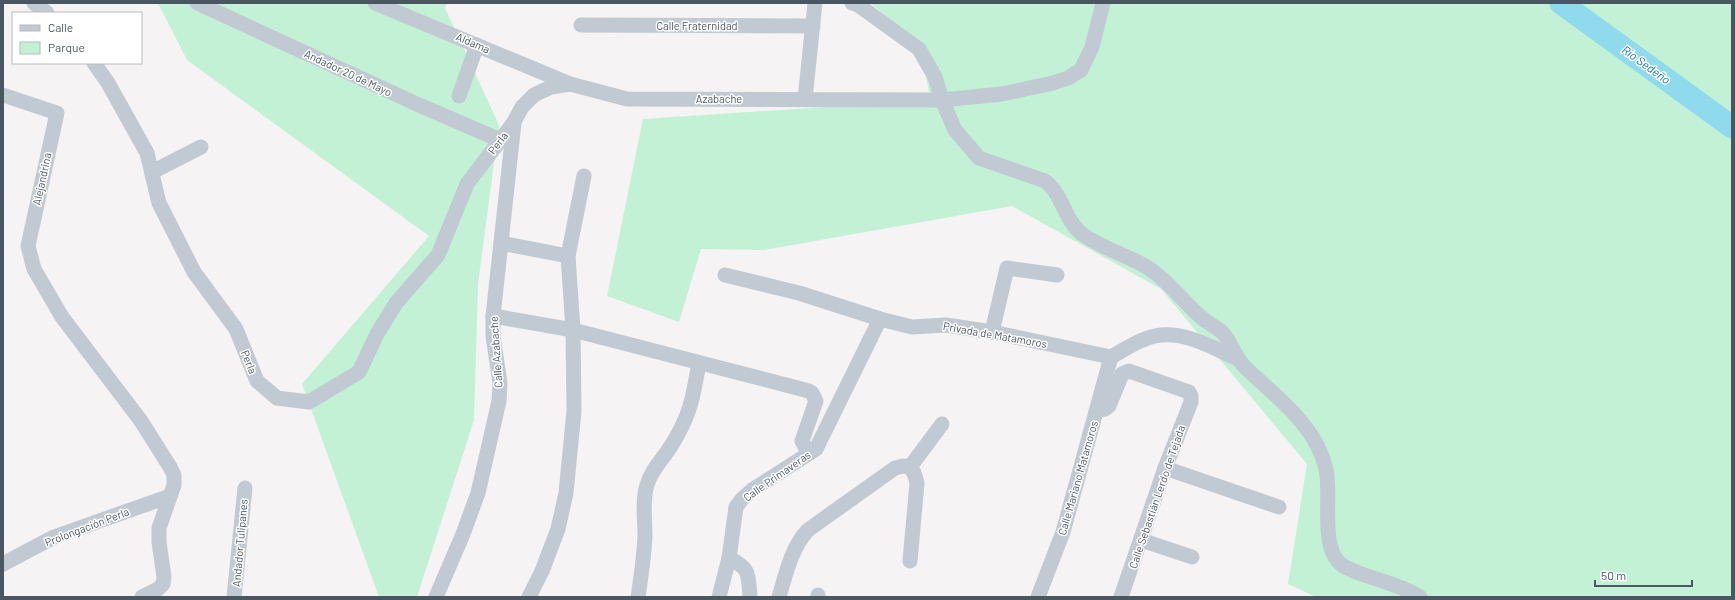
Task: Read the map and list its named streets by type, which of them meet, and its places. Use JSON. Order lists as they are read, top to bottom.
{
  "streets": {
    "street": [
      "Calle Fraternidad",
      "Aldama",
      "Andador 20 de Mayo",
      "Azabache",
      "Perla",
      "Alejandrina",
      "Privada de Matamoros",
      "Calle Azabache",
      "Calle Primaveras",
      "Calle Mariano Matamoros",
      "Calle Sebastián Lerdo de Tejada",
      "Prolongación Perla",
      "Andador Tulipanes"
    ]
  },
  "crossings": [
    ["Aldama", "Azabache"],
    ["Andador 20 de Mayo", "Perla"],
    ["Azabache", "Perla"],
    ["Azabache", "Calle Azabache"],
    ["Perla", "Calle Azabache"],
    ["Alejandrina", "Prolongación Perla"],
    ["Privada de Matamoros", "Calle Primaveras"],
    ["Privada de Matamoros", "Calle Mariano Matamoros"],
    ["Calle Mariano Matamoros", "Calle Sebastián Lerdo de Tejada"]
  ],
  "water": ["Río Sedeño"],
  "legend": ["Calle", "Parque"],
  "scale_bar": "50 m"
}
